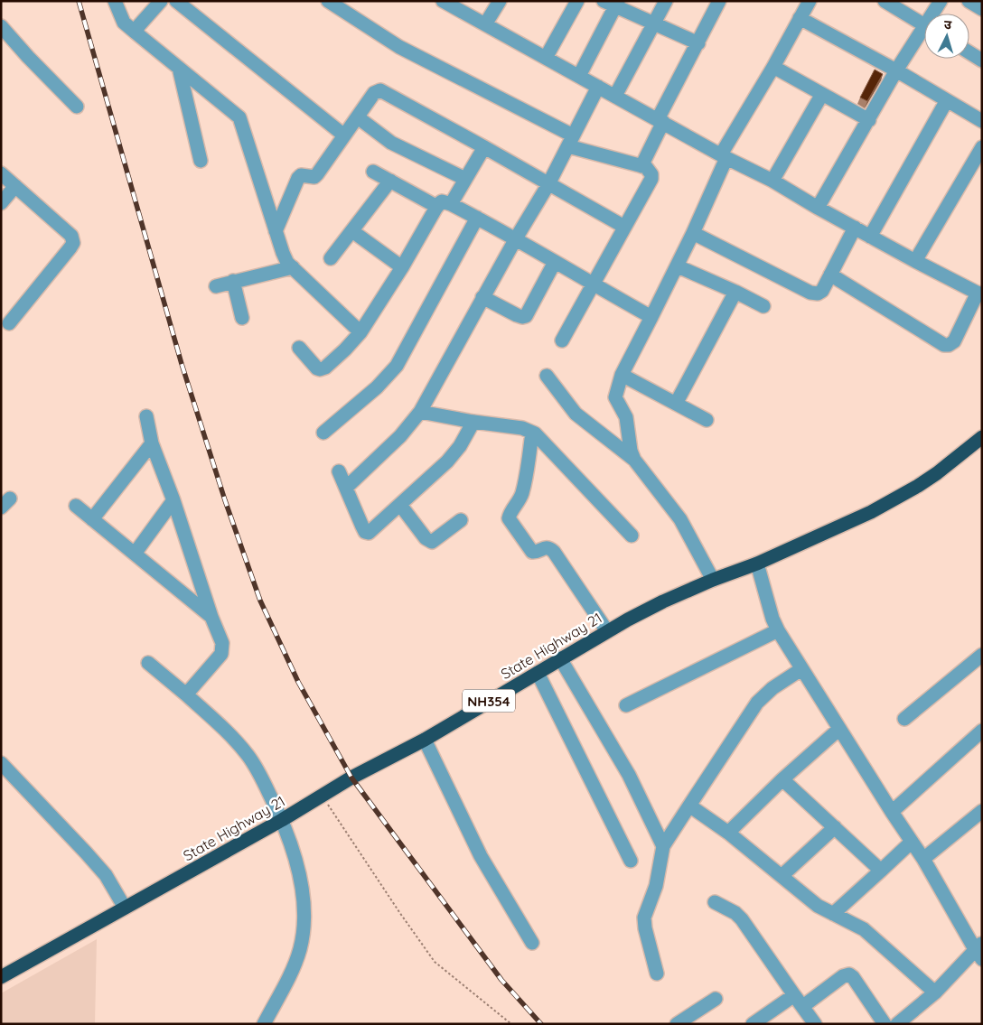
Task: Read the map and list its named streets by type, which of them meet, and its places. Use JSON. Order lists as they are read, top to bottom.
{
  "streets": {
    "highway": ["State Highway 21", "NH354"]
  },
  "north": "top"
}
